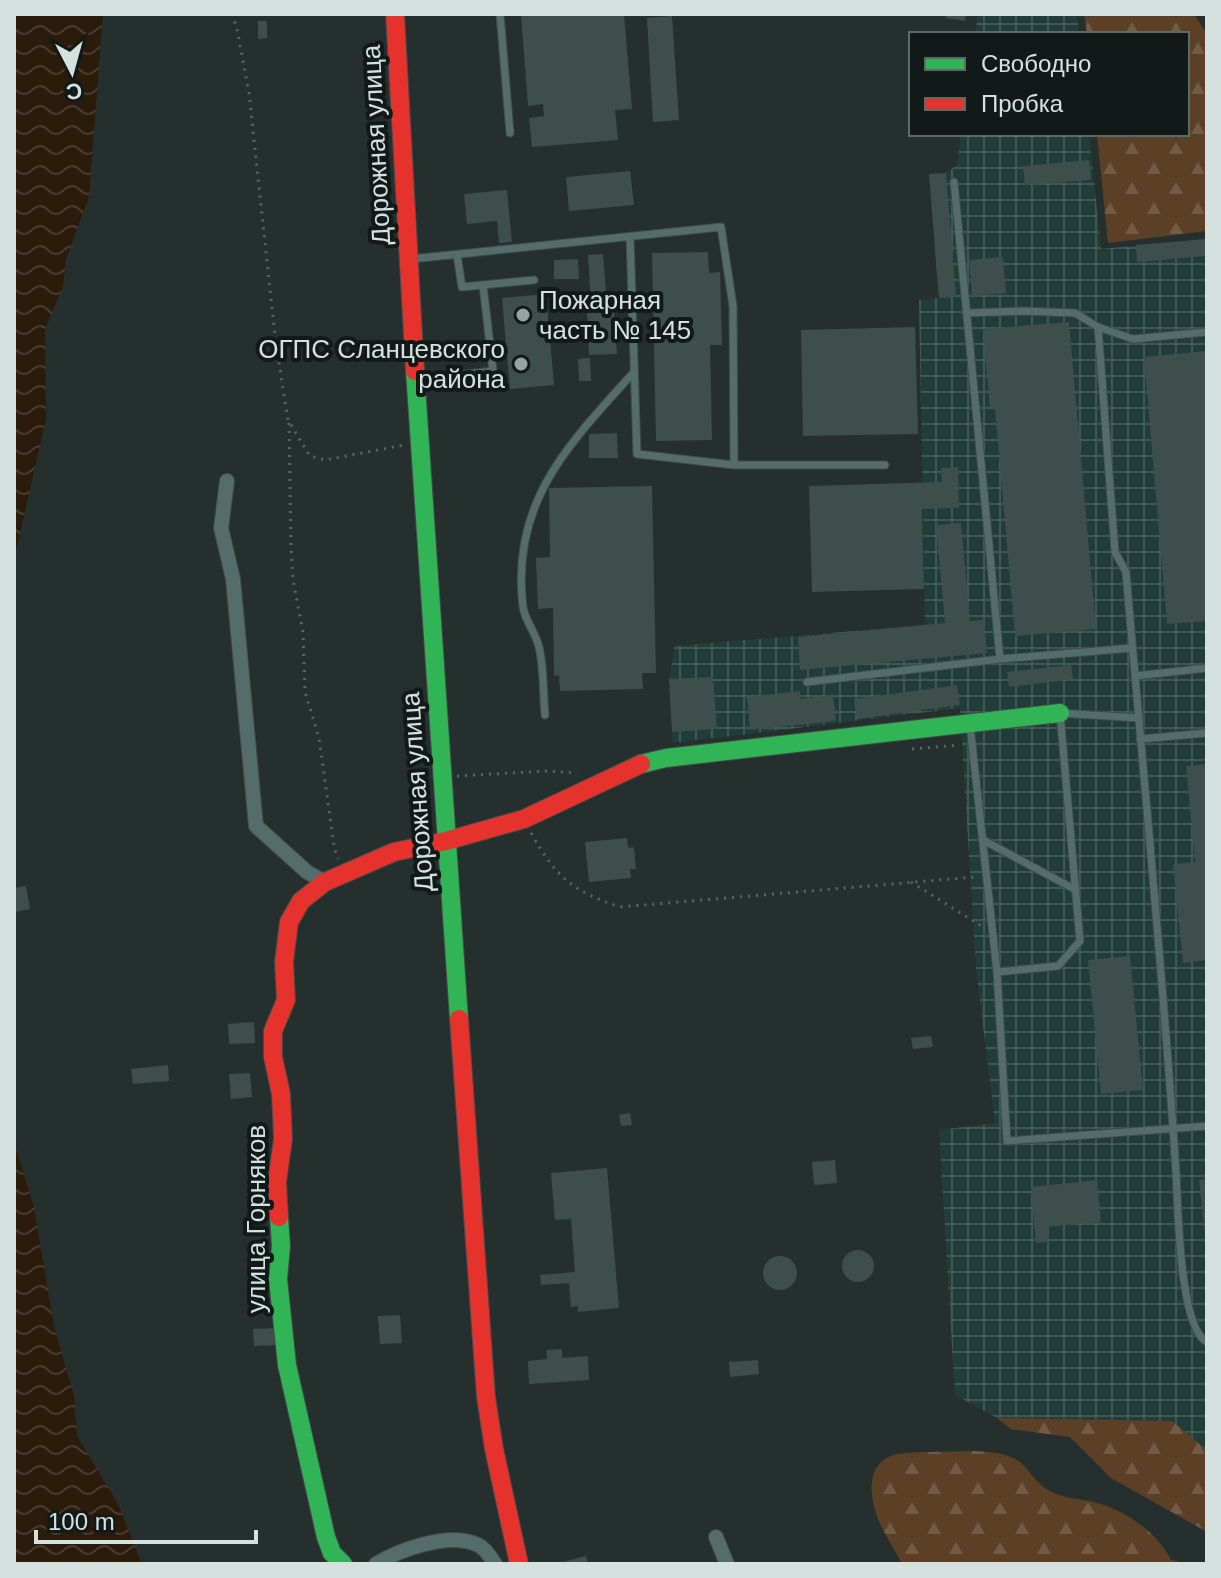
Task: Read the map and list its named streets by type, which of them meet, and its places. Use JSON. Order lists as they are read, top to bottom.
{
  "streets": {
    "street": ["Дорожная улица", "улица Горняков"]
  },
  "crossings": [
    ["Дорожная улица", "улица Горняков"]
  ],
  "places": ["Пожарная часть № 145", "ОГПС Сланцевского района"],
  "legend": ["Свободно", "Пробка"],
  "scale_bar": "100 m",
  "north": "bottom"
}
